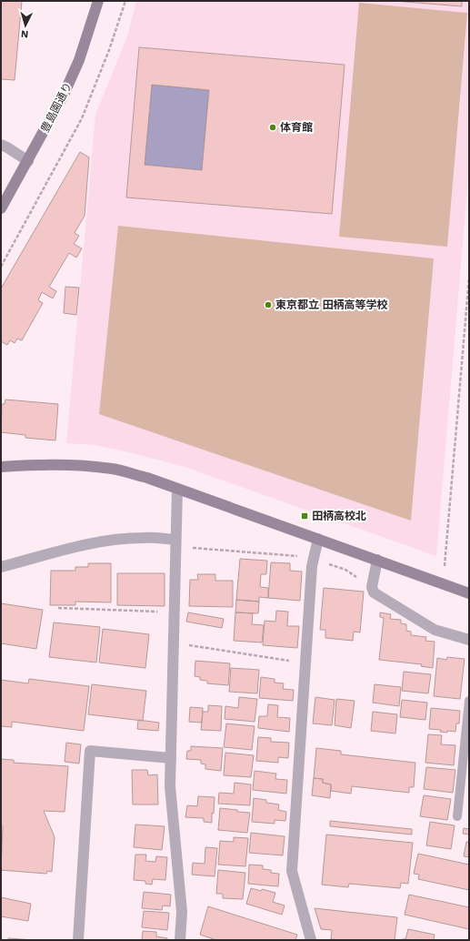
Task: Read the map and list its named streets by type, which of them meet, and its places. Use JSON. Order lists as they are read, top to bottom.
{
  "streets": {
    "street": ["豊島園通り"]
  },
  "places": {
    "other": ["体育館", "東京都立 田柄高等学校"],
    "transit": ["田柄高校北"]
  },
  "north": "bottom"
}
